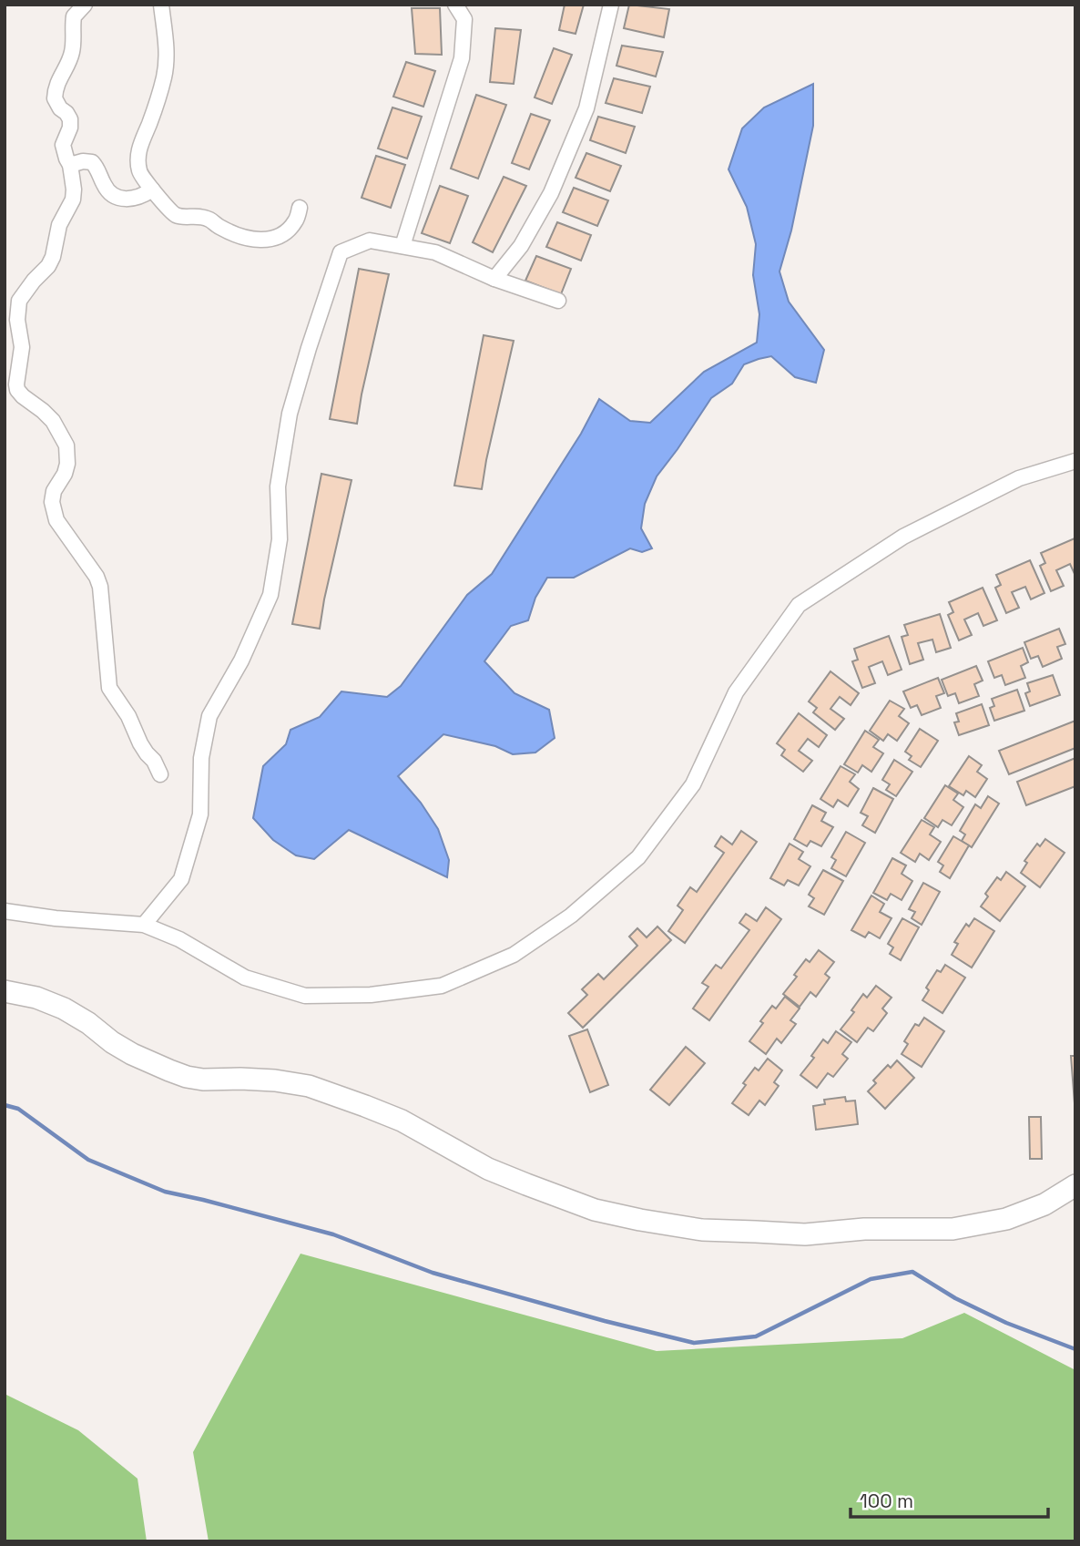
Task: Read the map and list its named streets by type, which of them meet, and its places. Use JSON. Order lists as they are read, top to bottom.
{
  "scale_bar": "100 m"
}
